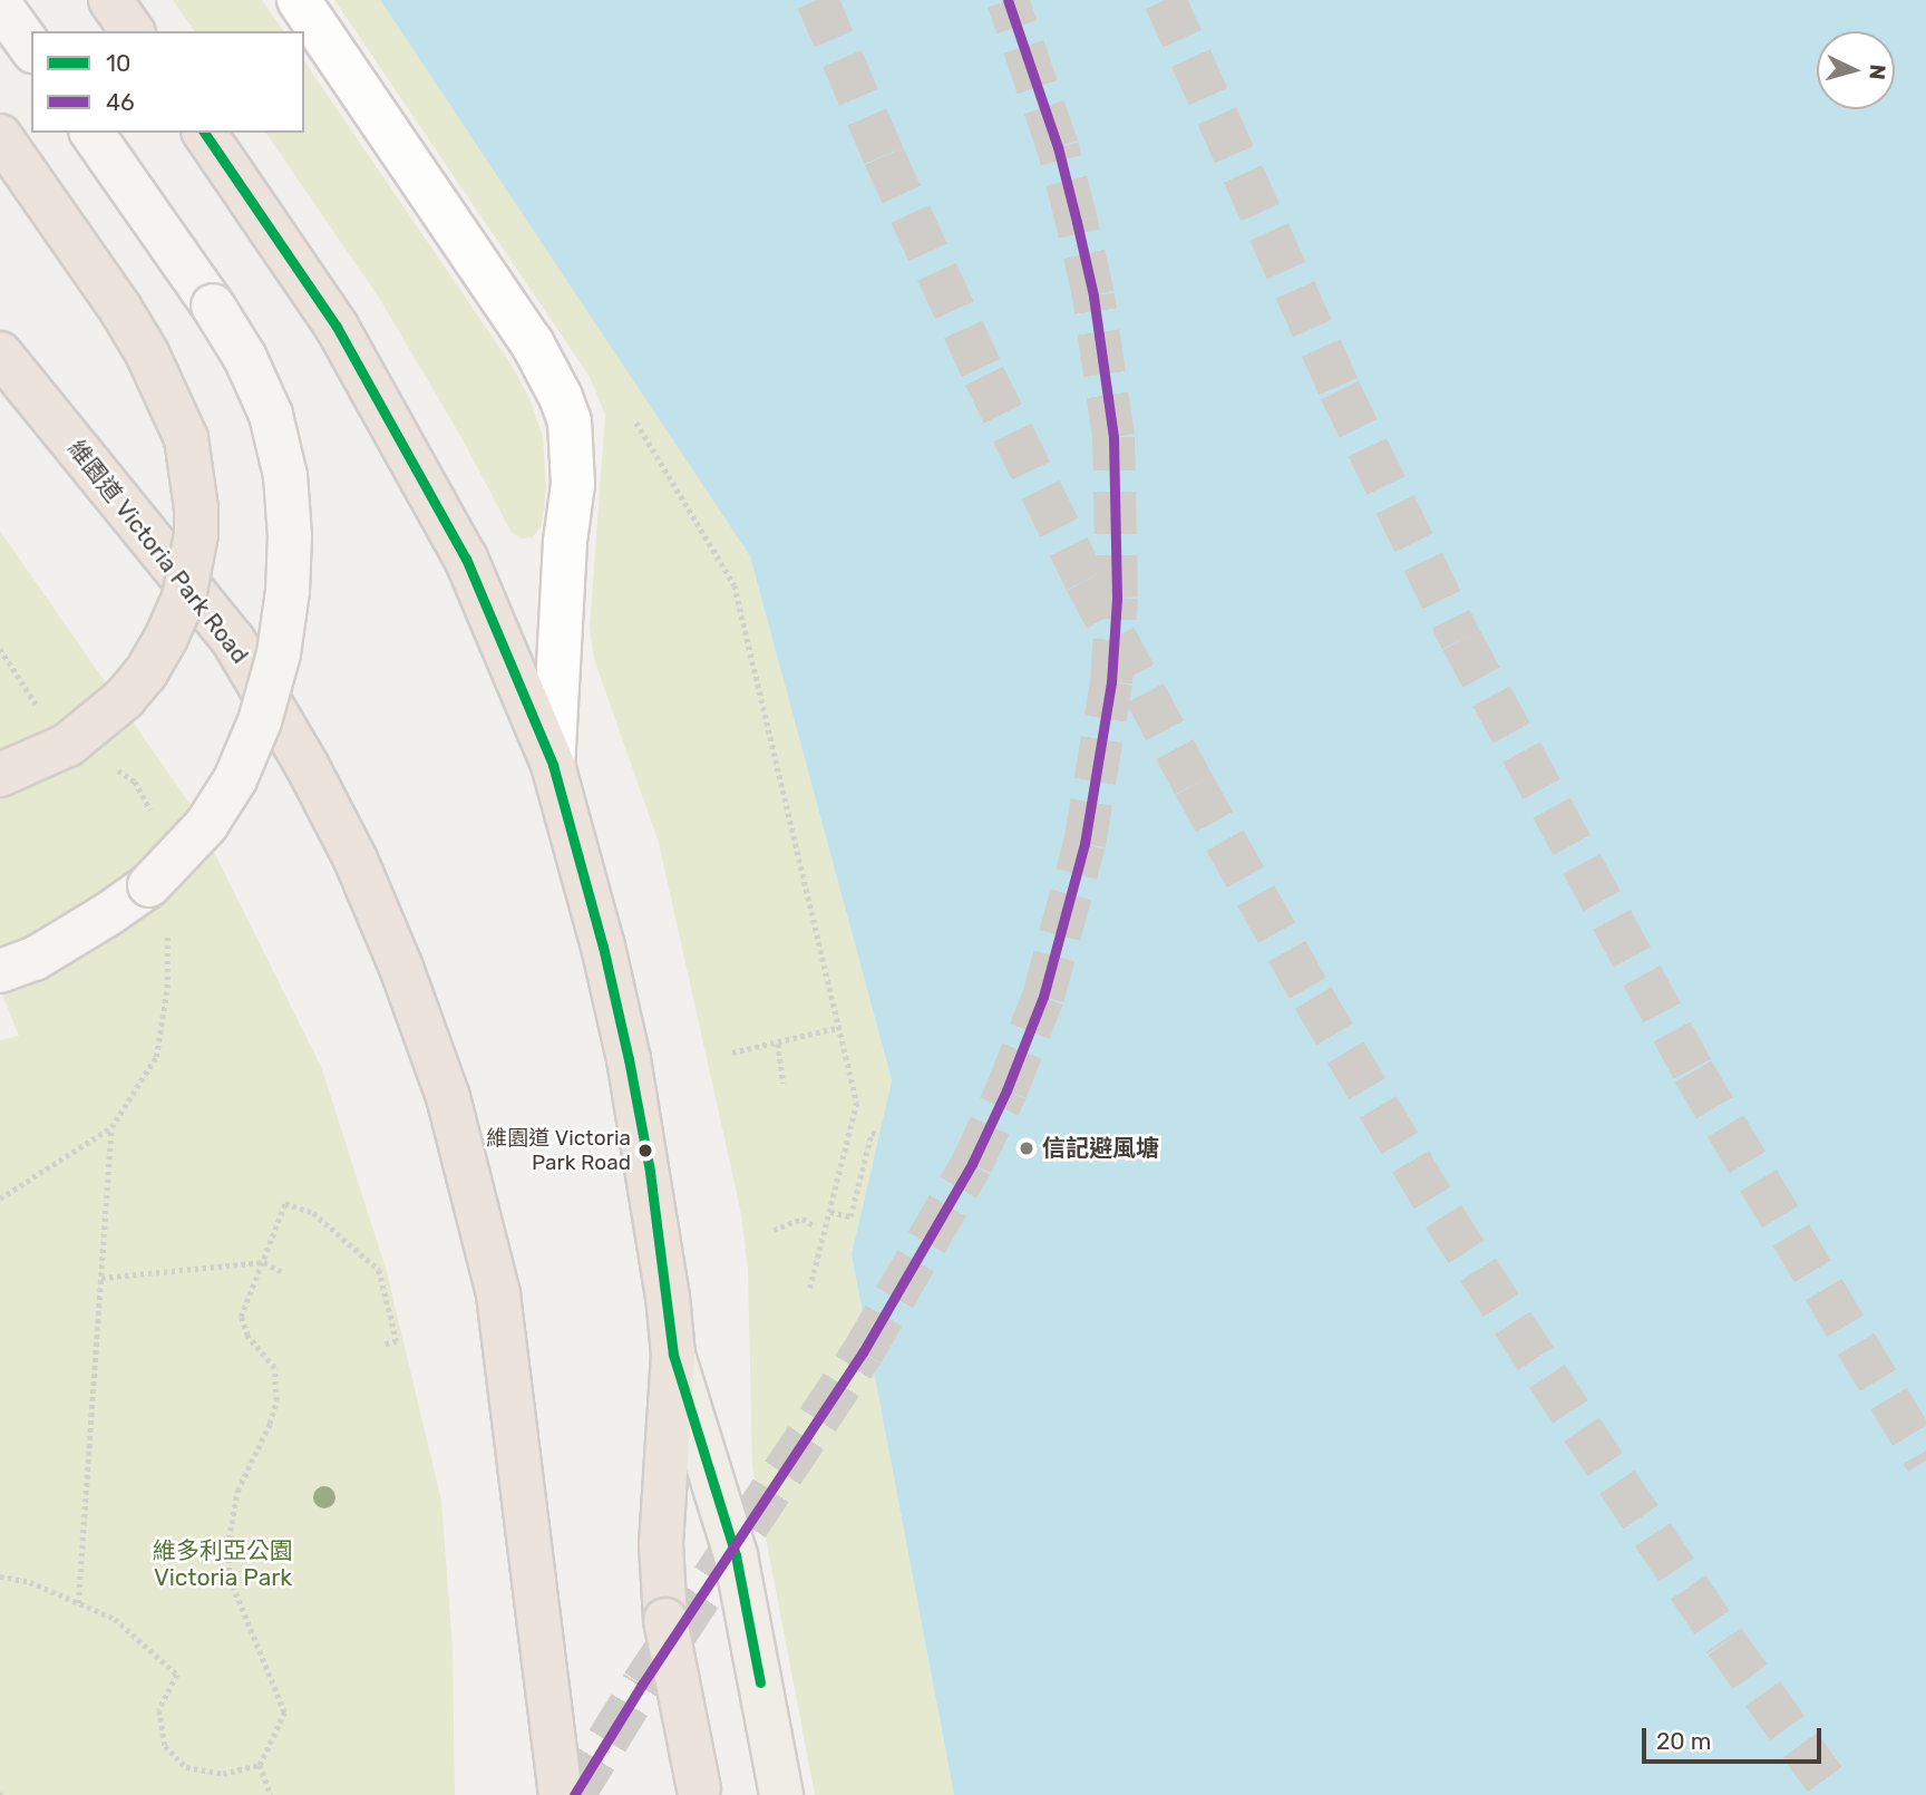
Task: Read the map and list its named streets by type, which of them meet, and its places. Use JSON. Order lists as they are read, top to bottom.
{
  "streets": {
    "highway": ["維園道 Victoria Park Road"]
  },
  "parks": ["維多利亞公園 Victoria Park"],
  "places": ["信記避風塘", "維園道 Victoria Park Road"],
  "lines": ["transit line 46", "transit line 10"],
  "legend": ["10", "46"],
  "scale_bar": "20 m",
  "north": "right"
}
